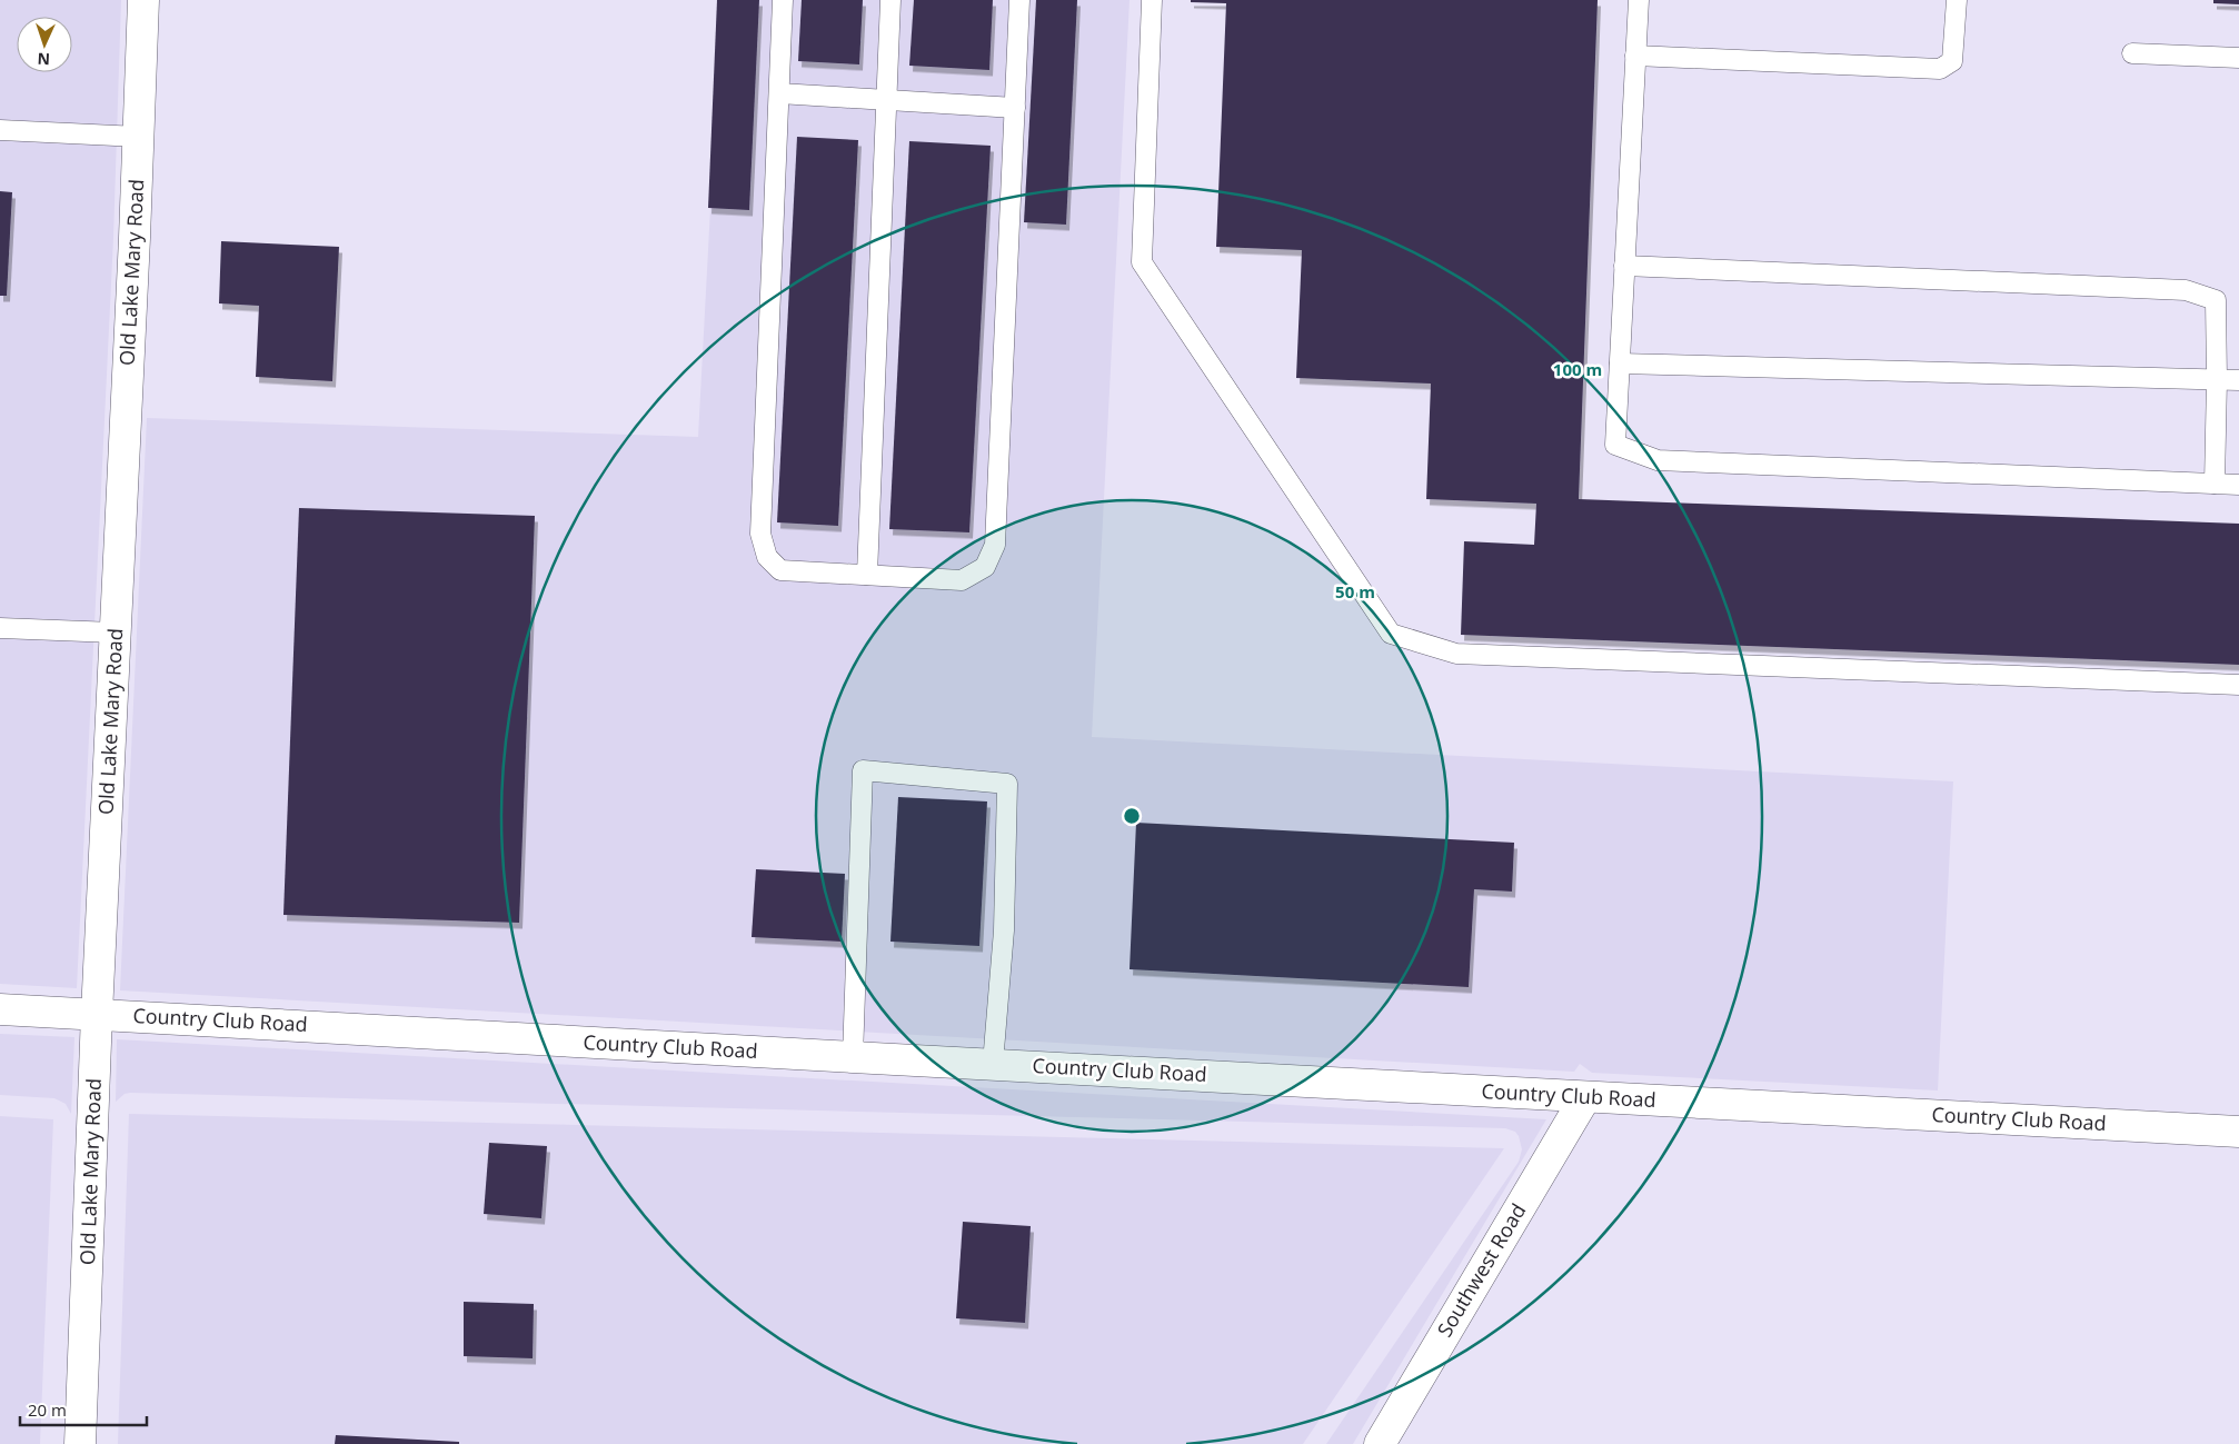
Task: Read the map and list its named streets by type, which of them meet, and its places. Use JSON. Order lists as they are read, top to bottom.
{
  "streets": {
    "street": ["Old Lake Mary Road", "Country Club Road", "Southwest Road"]
  },
  "crossings": [
    ["Old Lake Mary Road", "Country Club Road"],
    ["Country Club Road", "Southwest Road"]
  ],
  "scale_bar": "20 m",
  "north": "bottom",
  "rings": ["100 m", "50 m"]
}
